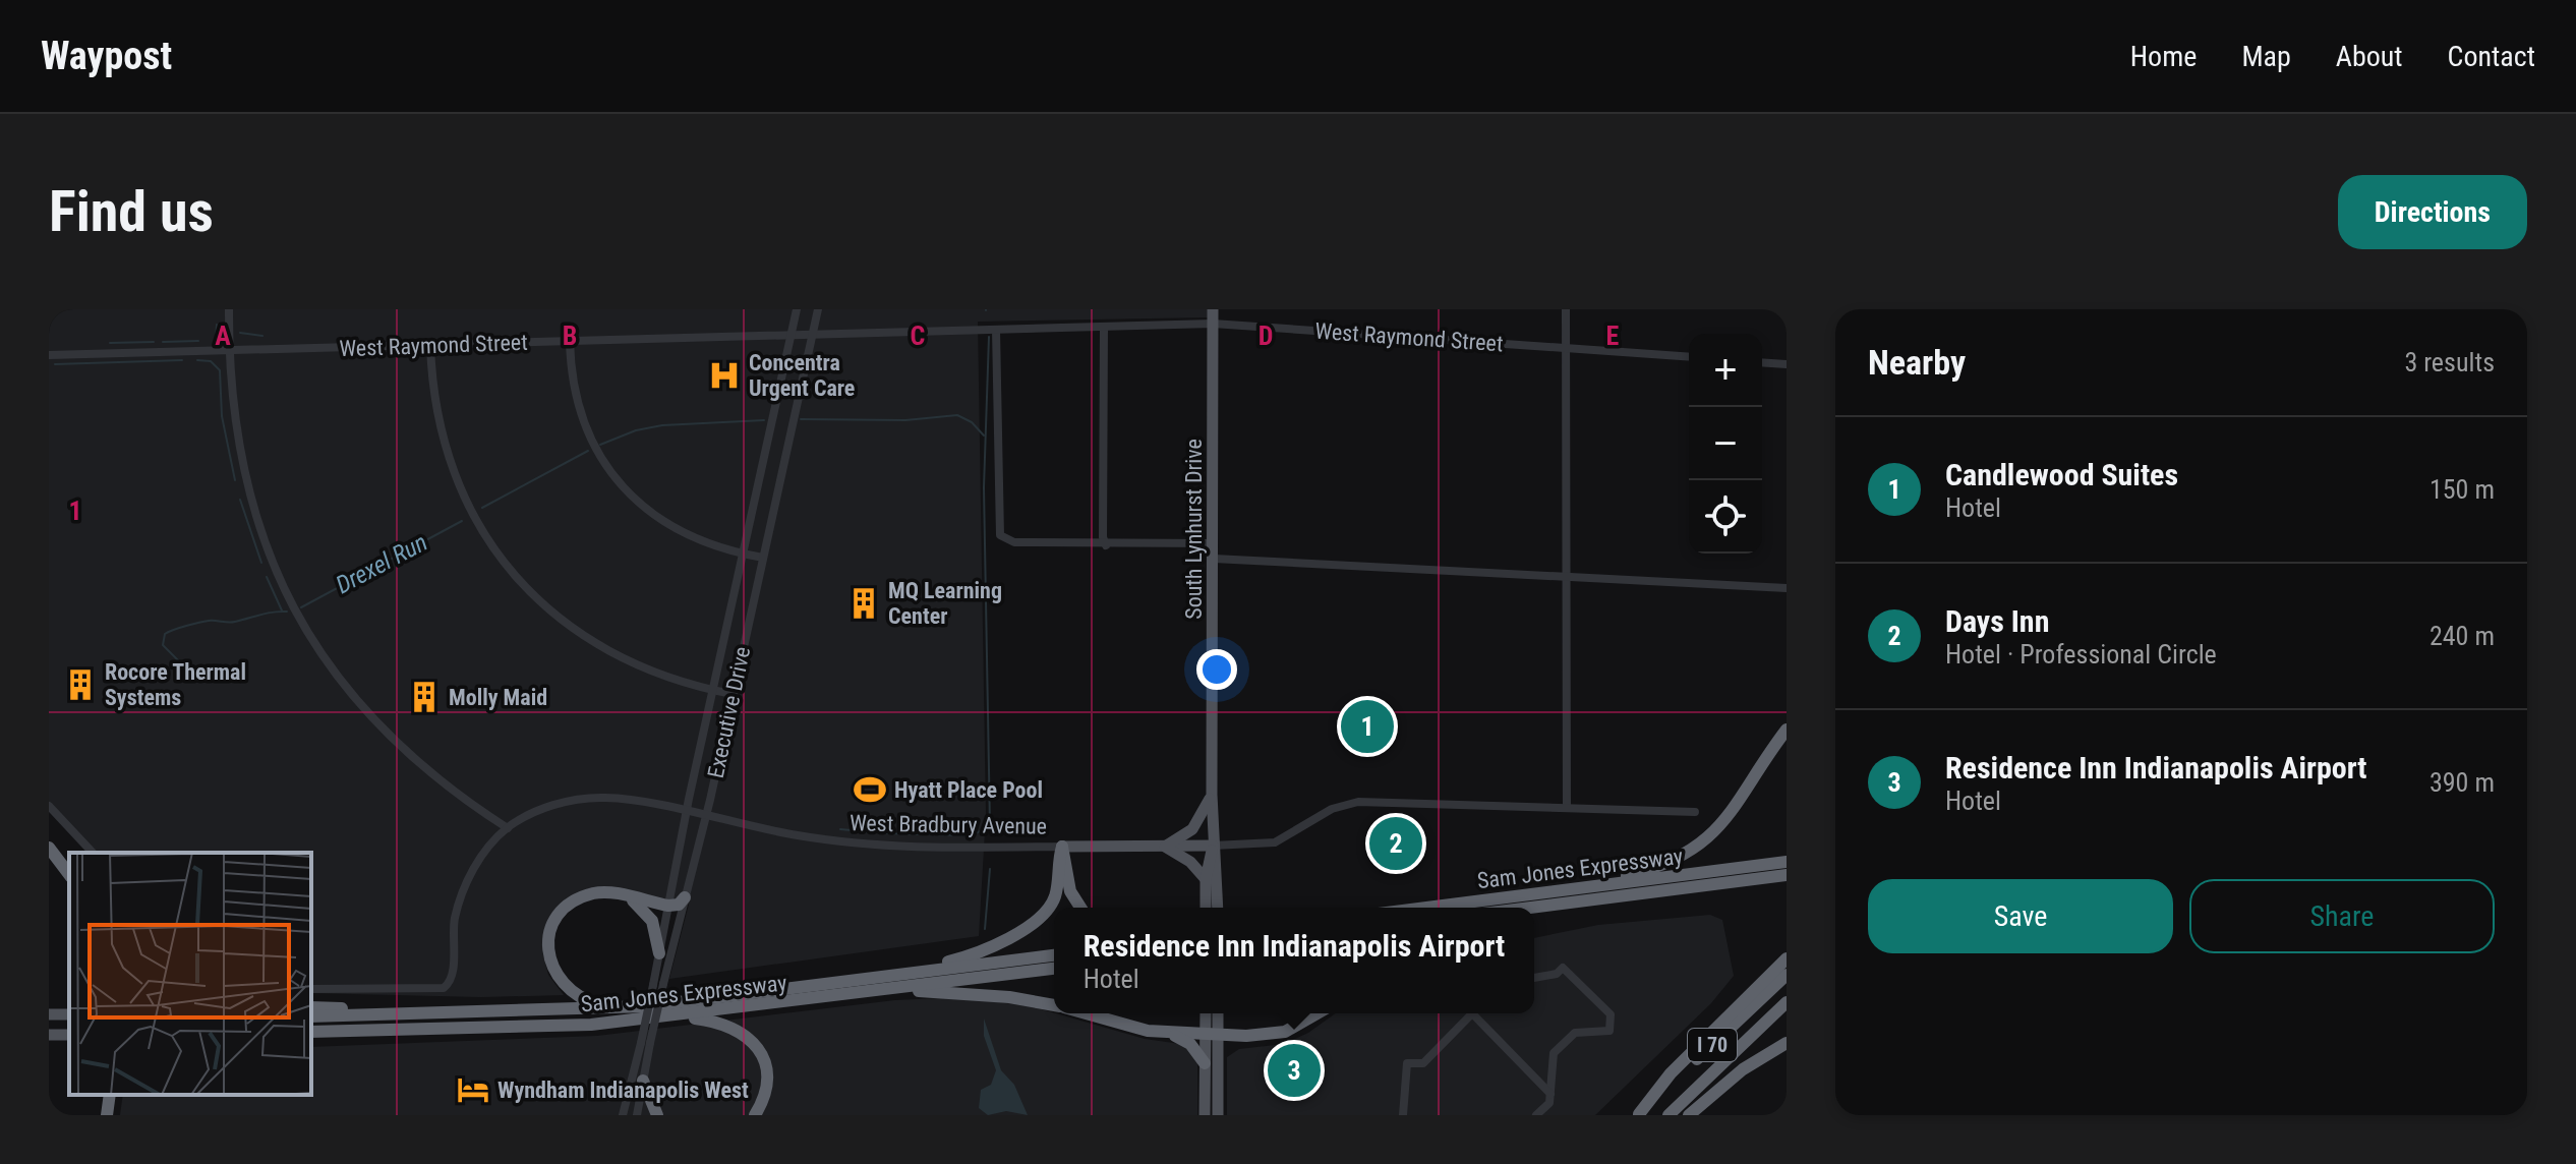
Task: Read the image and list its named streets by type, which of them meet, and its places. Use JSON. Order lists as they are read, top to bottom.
{
  "streets": {
    "highway": ["Sam Jones Expressway", "I 70"],
    "main road": ["South Lynhurst Drive", "West Bradbury Avenue"],
    "street": ["West Raymond Street", "Executive Drive"]
  },
  "crossings": [
    ["West Raymond Street", "South Lynhurst Drive"],
    ["West Raymond Street", "Executive Drive"],
    ["South Lynhurst Drive", "West Bradbury Avenue"],
    ["Executive Drive", "West Bradbury Avenue"]
  ],
  "water": ["Drexel Run"],
  "places": {
    "hospital": ["Concentra Urgent Care"],
    "building": ["MQ Learning Center", "Rocore Thermal Systems", "Molly Maid"],
    "sports": ["Hyatt Place Pool"],
    "hotel": ["Wyndham Indianapolis West"]
  },
  "page": {
    "header": "Waypost",
    "nav": [
      "Home",
      "Map",
      "About",
      "Contact"
    ],
    "buttons": [
      "Directions",
      ["Save", "Share"]
    ],
    "title": "Find us",
    "heading": ["Nearby", "3 results"],
    "map_buttons": ["+", "−"],
    "list": [
      {
        "mark": "1",
        "name": "Candlewood Suites",
        "note": "Hotel",
        "value": "150 m"
      },
      {
        "mark": "2",
        "name": "Days Inn",
        "note": "Hotel · Professional Circle",
        "value": "240 m"
      },
      {
        "mark": "3",
        "name": "Residence Inn Indianapolis Airport",
        "note": "Hotel",
        "value": "390 m"
      }
    ],
    "pins": ["1", "2", "3"],
    "popup": ["Residence Inn Indianapolis Airport", "Hotel"]
  },
  "grid": {
    "columns": [
      "A",
      "B",
      "C",
      "D",
      "E"
    ],
    "rows": ["1"]
  }
}
